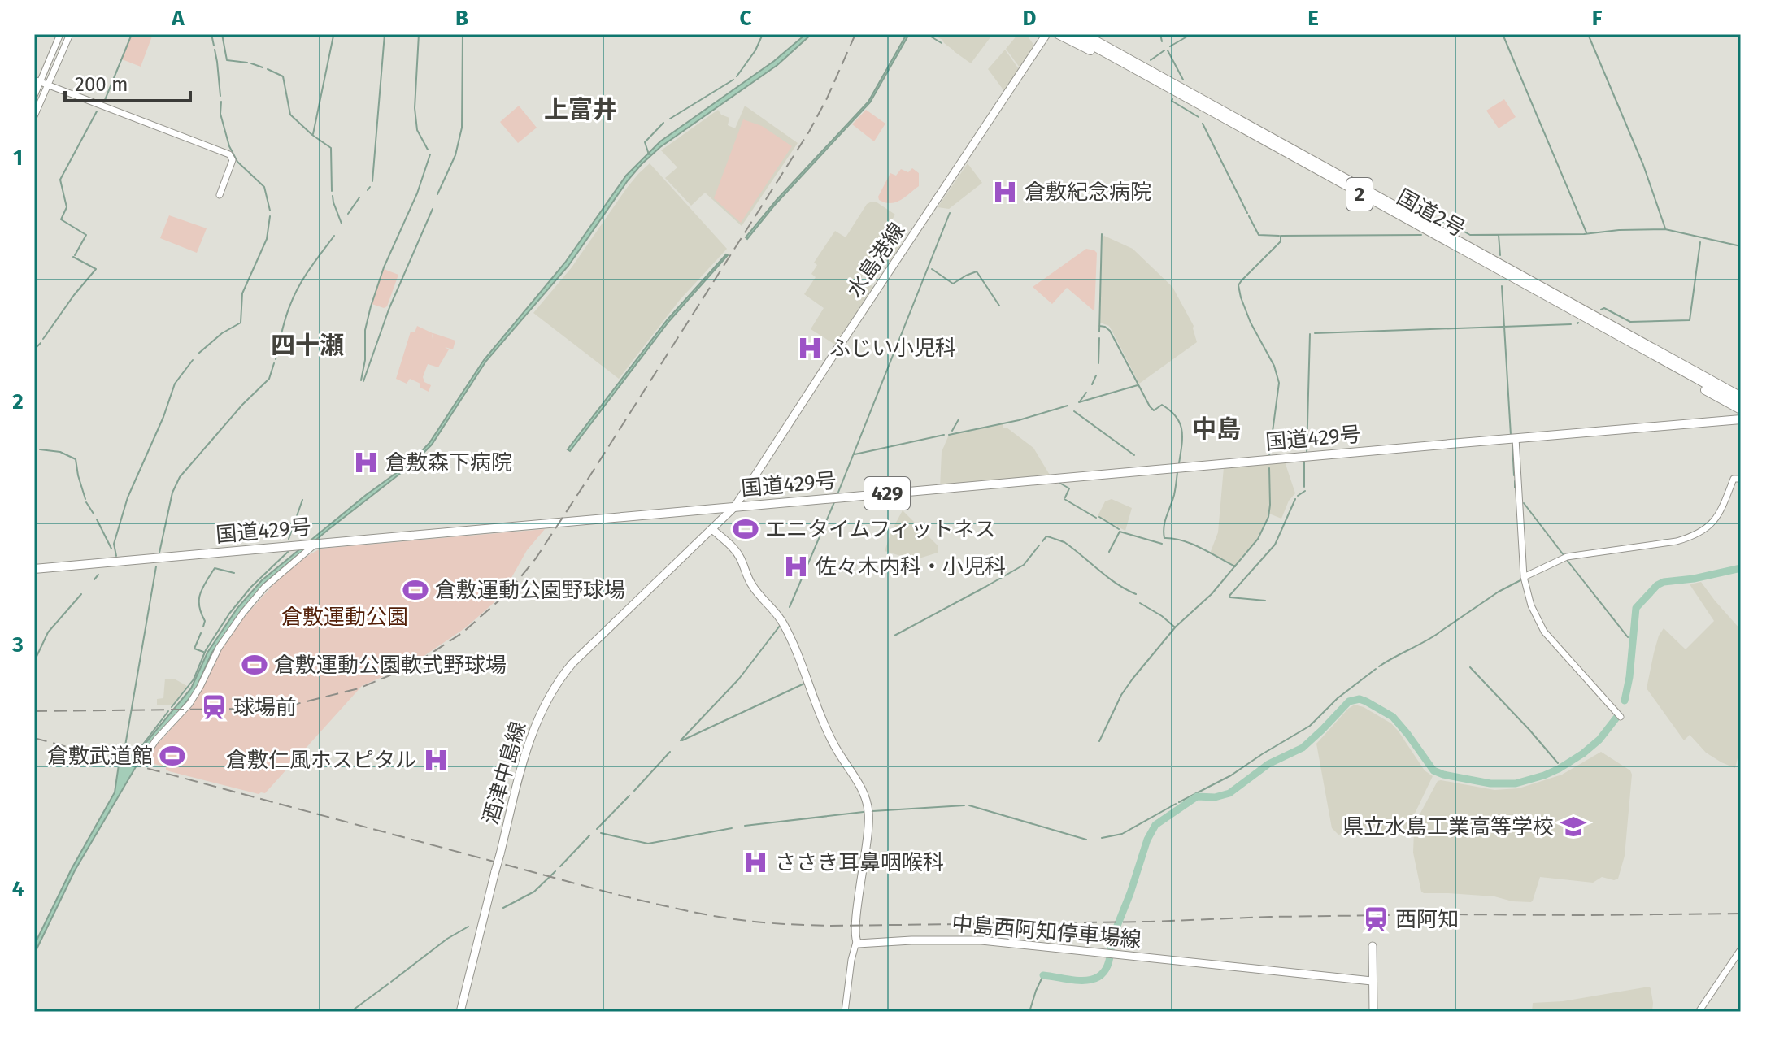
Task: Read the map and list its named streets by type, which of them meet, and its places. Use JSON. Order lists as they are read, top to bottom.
{
  "streets": {
    "highway": [
      "2",
      "国道2号",
      "国道429号",
      "429"
    ],
    "main road": ["水島港線", "酒津中島線", "中島西阿知停車場線"]
  },
  "crossings": [
    ["水島港線", "国道429号"]
  ],
  "districts": ["上富井", "四十瀬", "中島"],
  "parks": ["倉敷運動公園"],
  "places": {
    "hospital": [
      "倉敷紀念病院",
      "ふじい小児科",
      "倉敷森下病院",
      "佐々木内科・小児科",
      "倉敷仁風ホスピタル",
      "ささき耳鼻咽喉科"
    ],
    "sports": [
      "エニタイムフィットネス",
      "倉敷運動公園野球場",
      "倉敷運動公園軟式野球場",
      "倉敷武道館"
    ],
    "station": ["球場前", "西阿知"],
    "school or university": ["県立水島工業高等学校"]
  },
  "scale_bar": "200 m",
  "grid": {
    "columns": [
      "A",
      "B",
      "C",
      "D",
      "E",
      "F"
    ],
    "rows": [
      "1",
      "2",
      "3",
      "4"
    ]
  }
}
